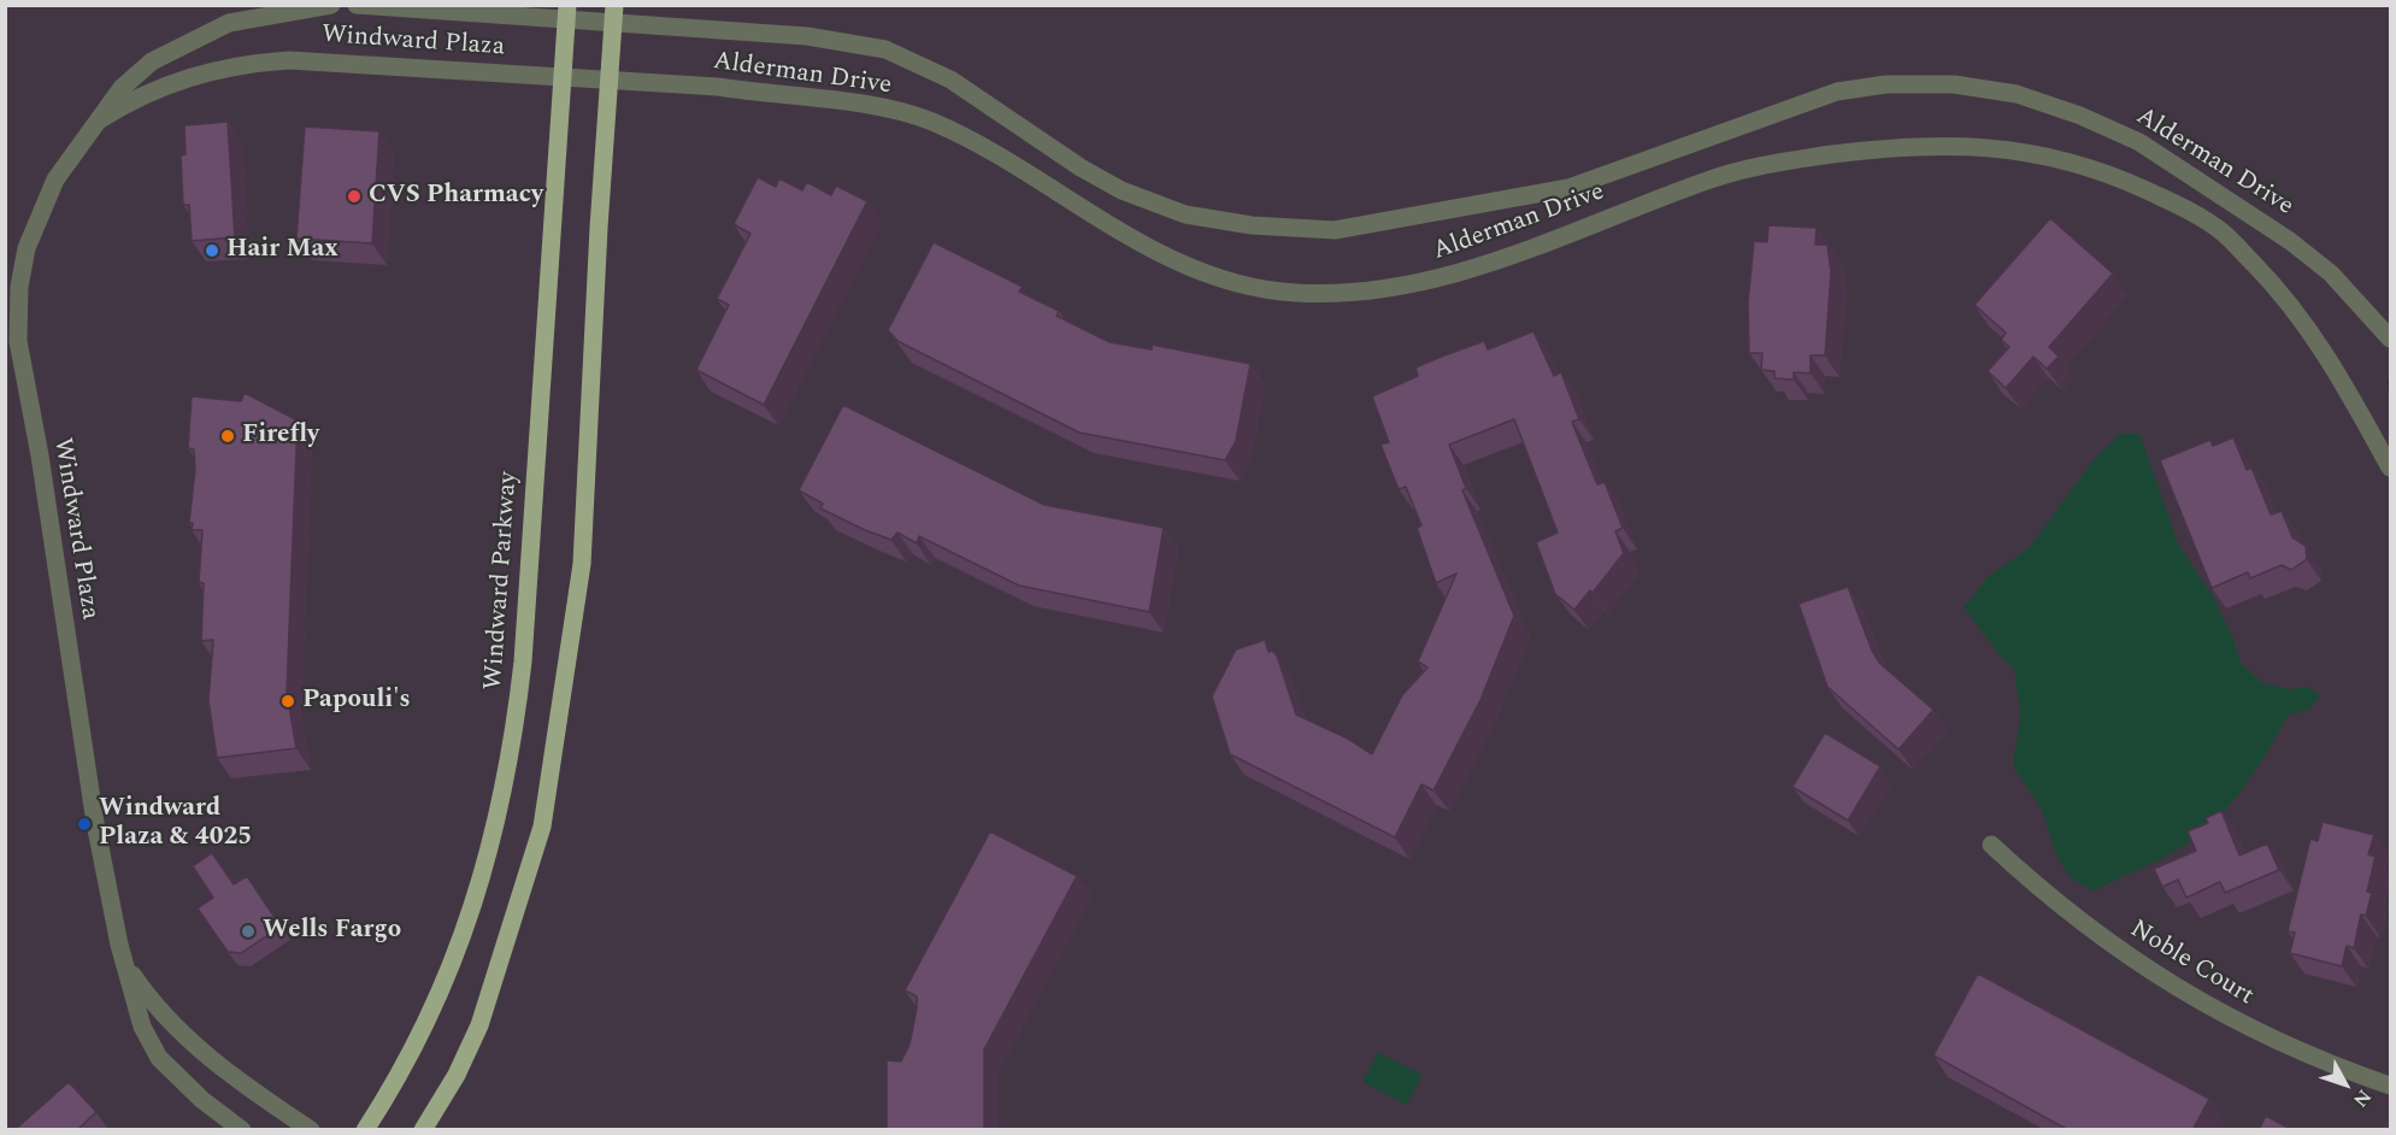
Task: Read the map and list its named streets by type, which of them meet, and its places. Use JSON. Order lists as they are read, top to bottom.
{
  "streets": {
    "main road": ["Windward Parkway"],
    "street": ["Windward Plaza", "Alderman Drive", "Noble Court"]
  },
  "crossings": [
    ["Windward Plaza", "Alderman Drive"],
    ["Windward Plaza", "Windward Parkway"],
    ["Alderman Drive", "Windward Parkway"]
  ],
  "places": [
    "CVS Pharmacy",
    "Hair Max",
    "Firefly",
    "Papouli's",
    "Windward Plaza & 4025",
    "Wells Fargo"
  ],
  "north": "bottom right"
}
